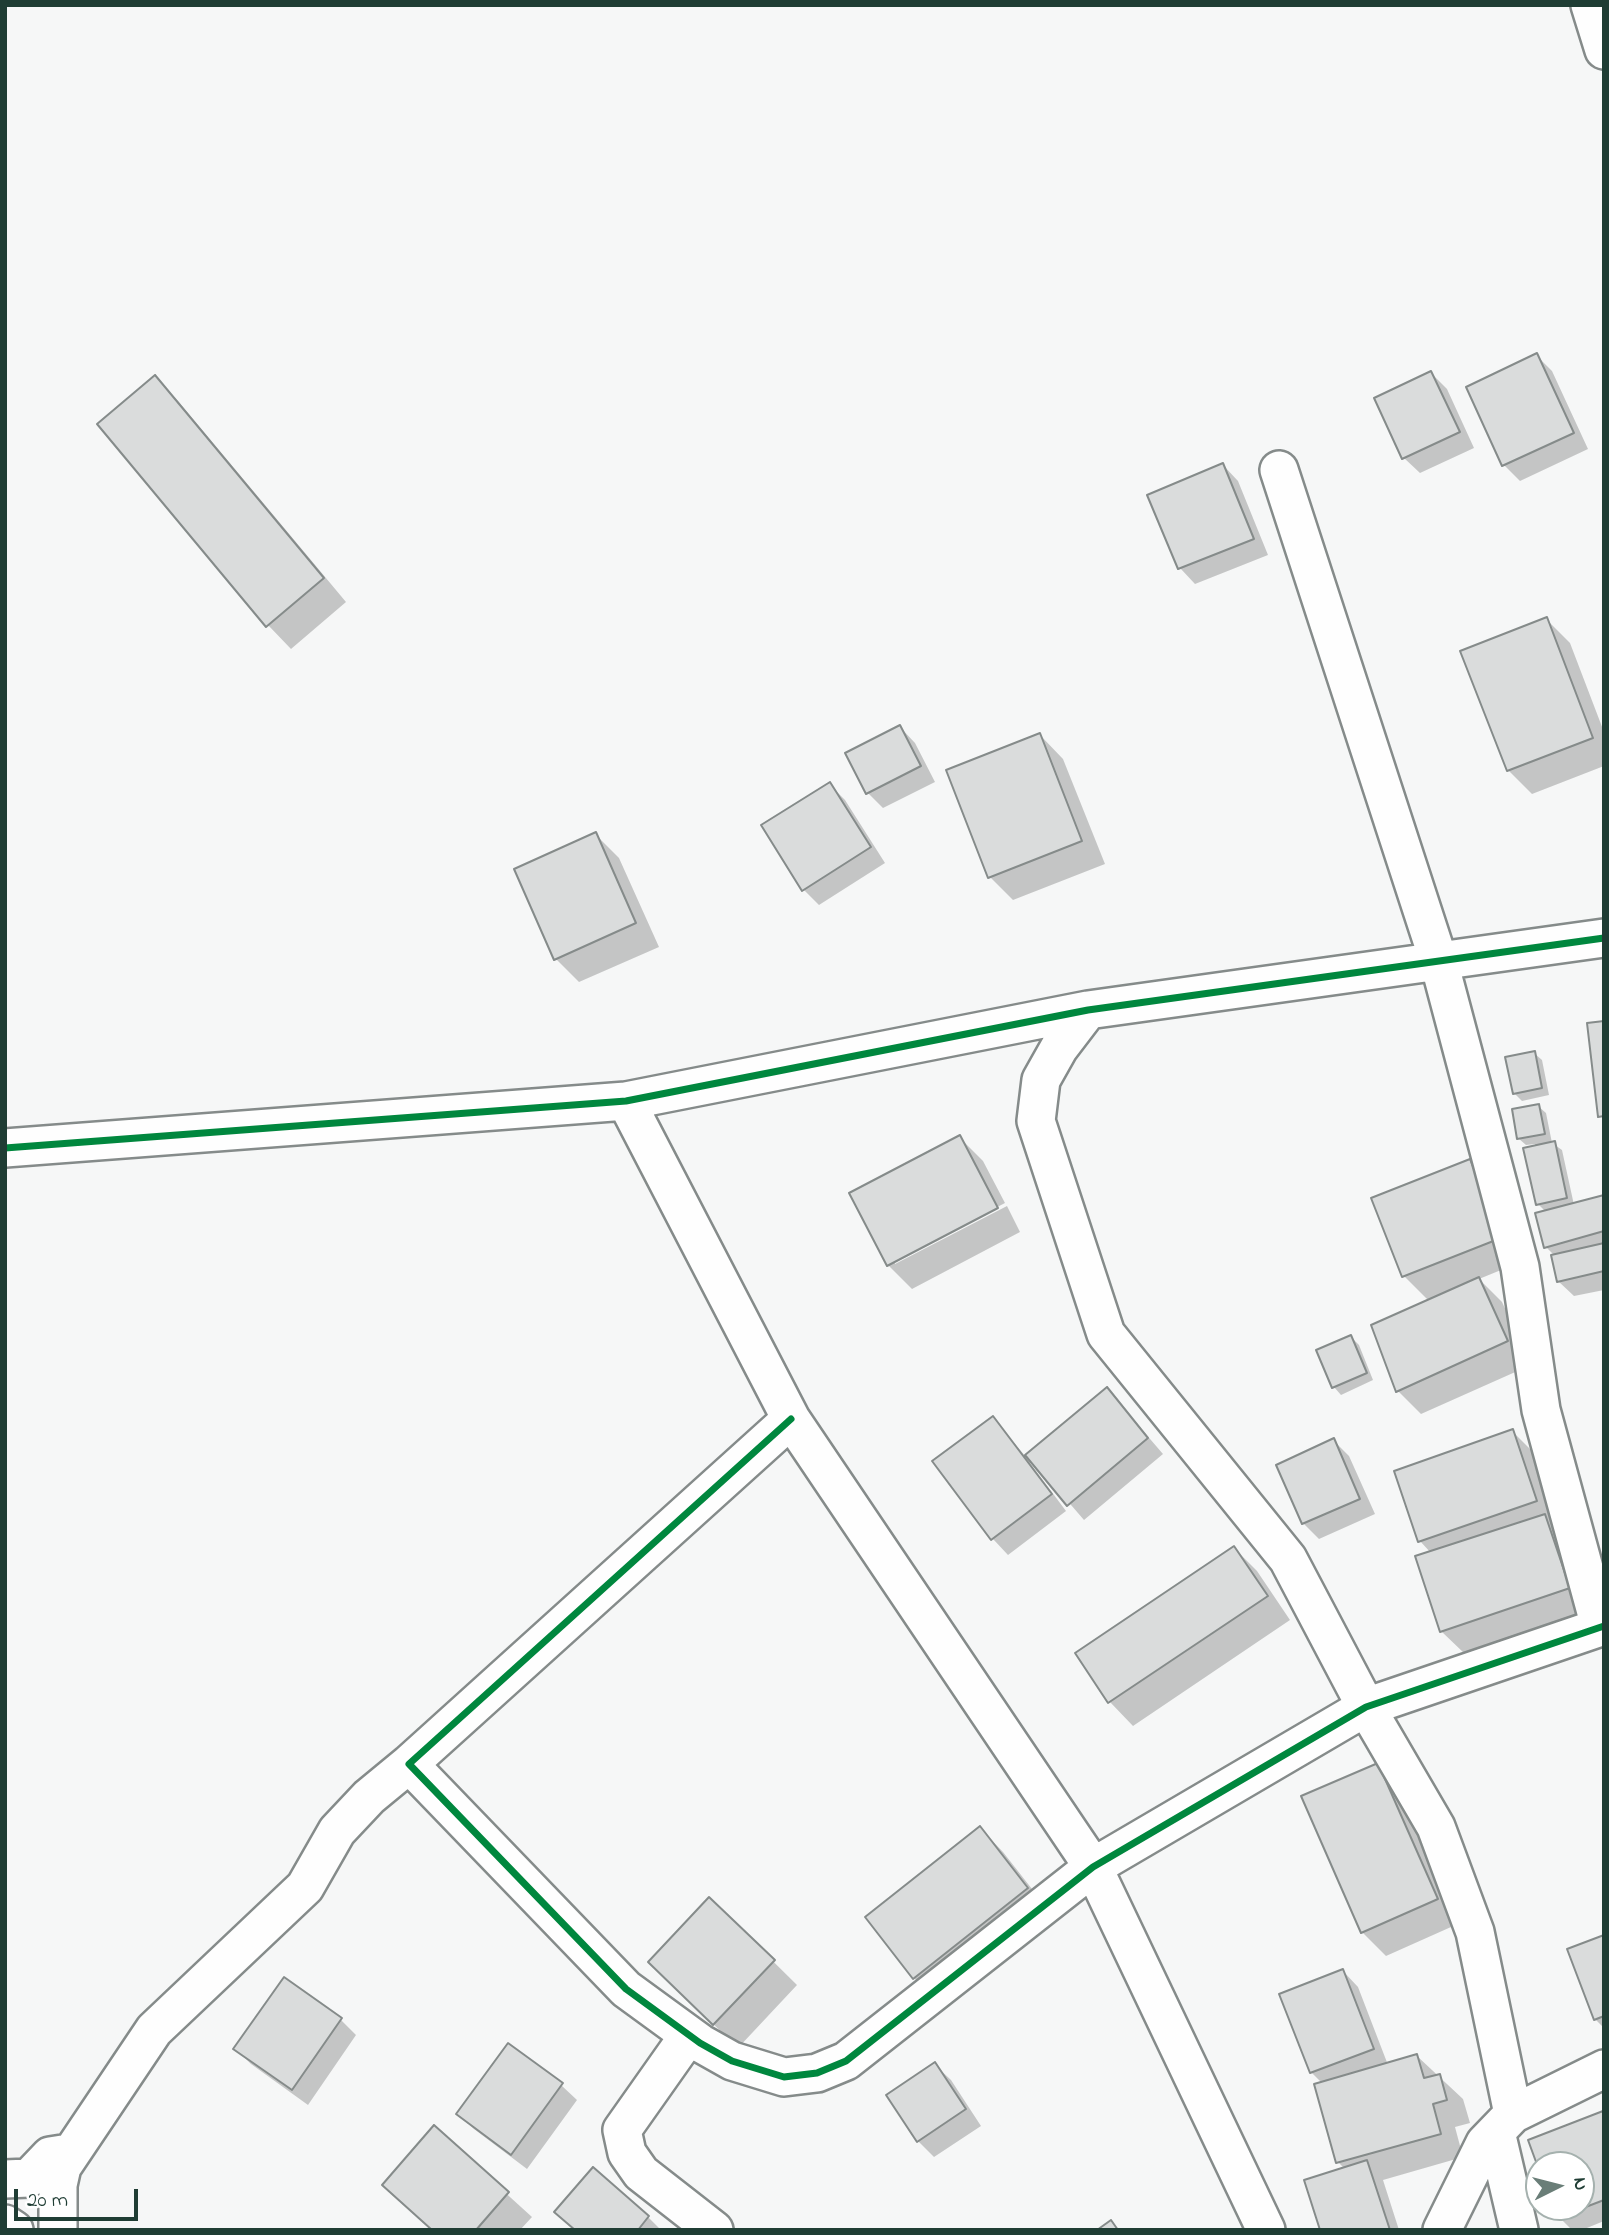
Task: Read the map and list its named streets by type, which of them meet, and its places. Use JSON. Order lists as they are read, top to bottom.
{
  "scale_bar": "20 m",
  "north": "right"
}
